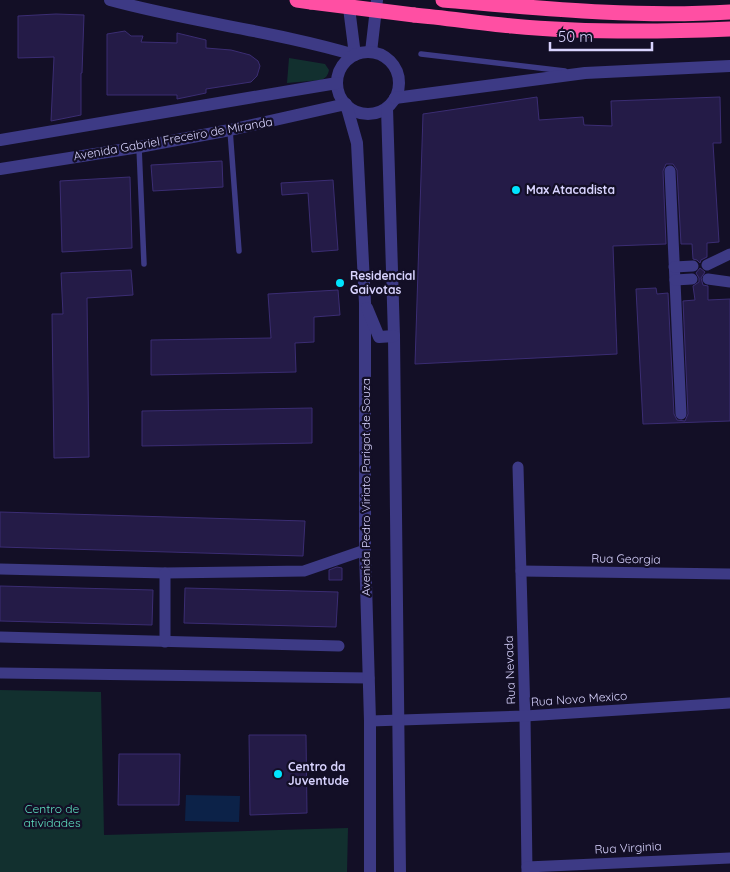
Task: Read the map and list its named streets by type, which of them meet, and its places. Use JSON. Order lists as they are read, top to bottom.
{
  "streets": {
    "street": [
      "Avenida Gabriel Freceiro de Miranda",
      "Avenida Pedro Viriato Parigot de Souza",
      "Rua Georgia",
      "Rua Nevada",
      "Rua Novo Mexico",
      "Rua Virginia"
    ]
  },
  "crossings": [
    ["Avenida Gabriel Freceiro de Miranda", "Avenida Pedro Viriato Parigot de Souza"],
    ["Avenida Pedro Viriato Parigot de Souza", "Rua Novo Mexico"],
    ["Rua Georgia", "Rua Nevada"],
    ["Rua Nevada", "Rua Novo Mexico"],
    ["Rua Nevada", "Rua Virginia"]
  ],
  "parks": ["Centro de atividades"],
  "places": ["Max Atacadista", "Residencial Gaivotas", "Centro da Juventude"],
  "scale_bar": "50 m"
}
